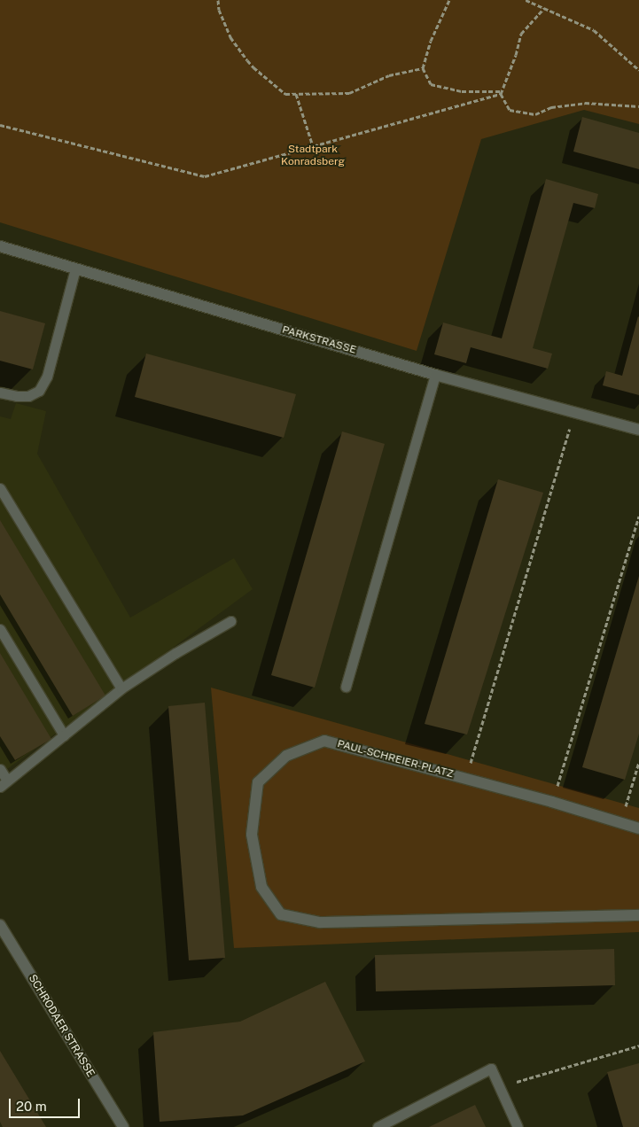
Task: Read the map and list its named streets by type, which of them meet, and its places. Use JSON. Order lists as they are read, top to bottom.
{
  "streets": {
    "street": ["PARKSTRASSE", "PAUL-SCHREIER-PLATZ", "SCHRODAER STRASSE"]
  },
  "parks": ["Stadtpark Konradsberg"],
  "scale_bar": "20 m"
}
